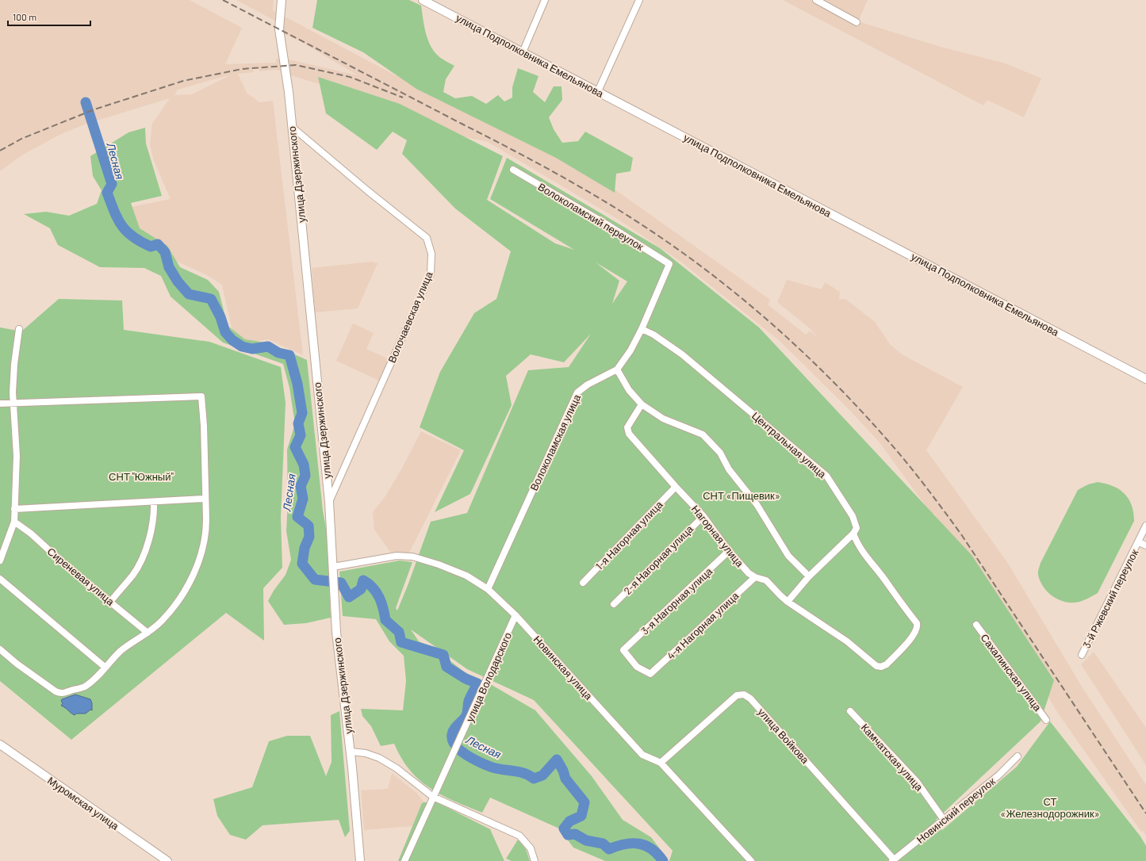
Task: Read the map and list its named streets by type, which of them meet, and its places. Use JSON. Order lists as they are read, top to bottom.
{
  "streets": {
    "main road": ["улица Подполковника Емельянова", "улица Дзержинского", "Муромская улица"],
    "street": [
      "Волоколамский переулок",
      "Волочаевская улица",
      "Волоколамская улица",
      "Центральная улица",
      "1-я Нагорная улица",
      "Нагорная улица",
      "2-я Нагорная улица",
      "Сиреневая улица",
      "3-й Ржевский переулок",
      "3-я Нагорная улица",
      "4-я Нагорная улица",
      "Новинская улица",
      "Сахалинская улица",
      "улица Володарского",
      "улица Войкова",
      "Камчатская улица",
      "Новинский переулок"
    ]
  },
  "crossings": [
    ["улица Дзержинского", "Волочаевская улица"],
    ["улица Дзержинского", "Новинская улица"],
    ["Волоколамский переулок", "Волоколамская улица"],
    ["Волоколамская улица", "Центральная улица"],
    ["Волоколамская улица", "Новинская улица"],
    ["Центральная улица", "Нагорная улица"],
    ["1-я Нагорная улица", "Нагорная улица"],
    ["Нагорная улица", "2-я Нагорная улица"],
    ["Нагорная улица", "3-я Нагорная улица"],
    ["Нагорная улица", "4-я Нагорная улица"],
    ["3-я Нагорная улица", "4-я Нагорная улица"],
    ["Новинская улица", "улица Володарского"],
    ["Новинская улица", "улица Войкова"],
    ["улица Войкова", "Новинский переулок"],
    ["Камчатская улица", "Новинский переулок"]
  ],
  "water": ["Лесная"],
  "parks": ["СНТ \"Южный\"", "СНТ «Пищевик»", "СТ «Железнодорожник»"],
  "scale_bar": "100 m"
}
